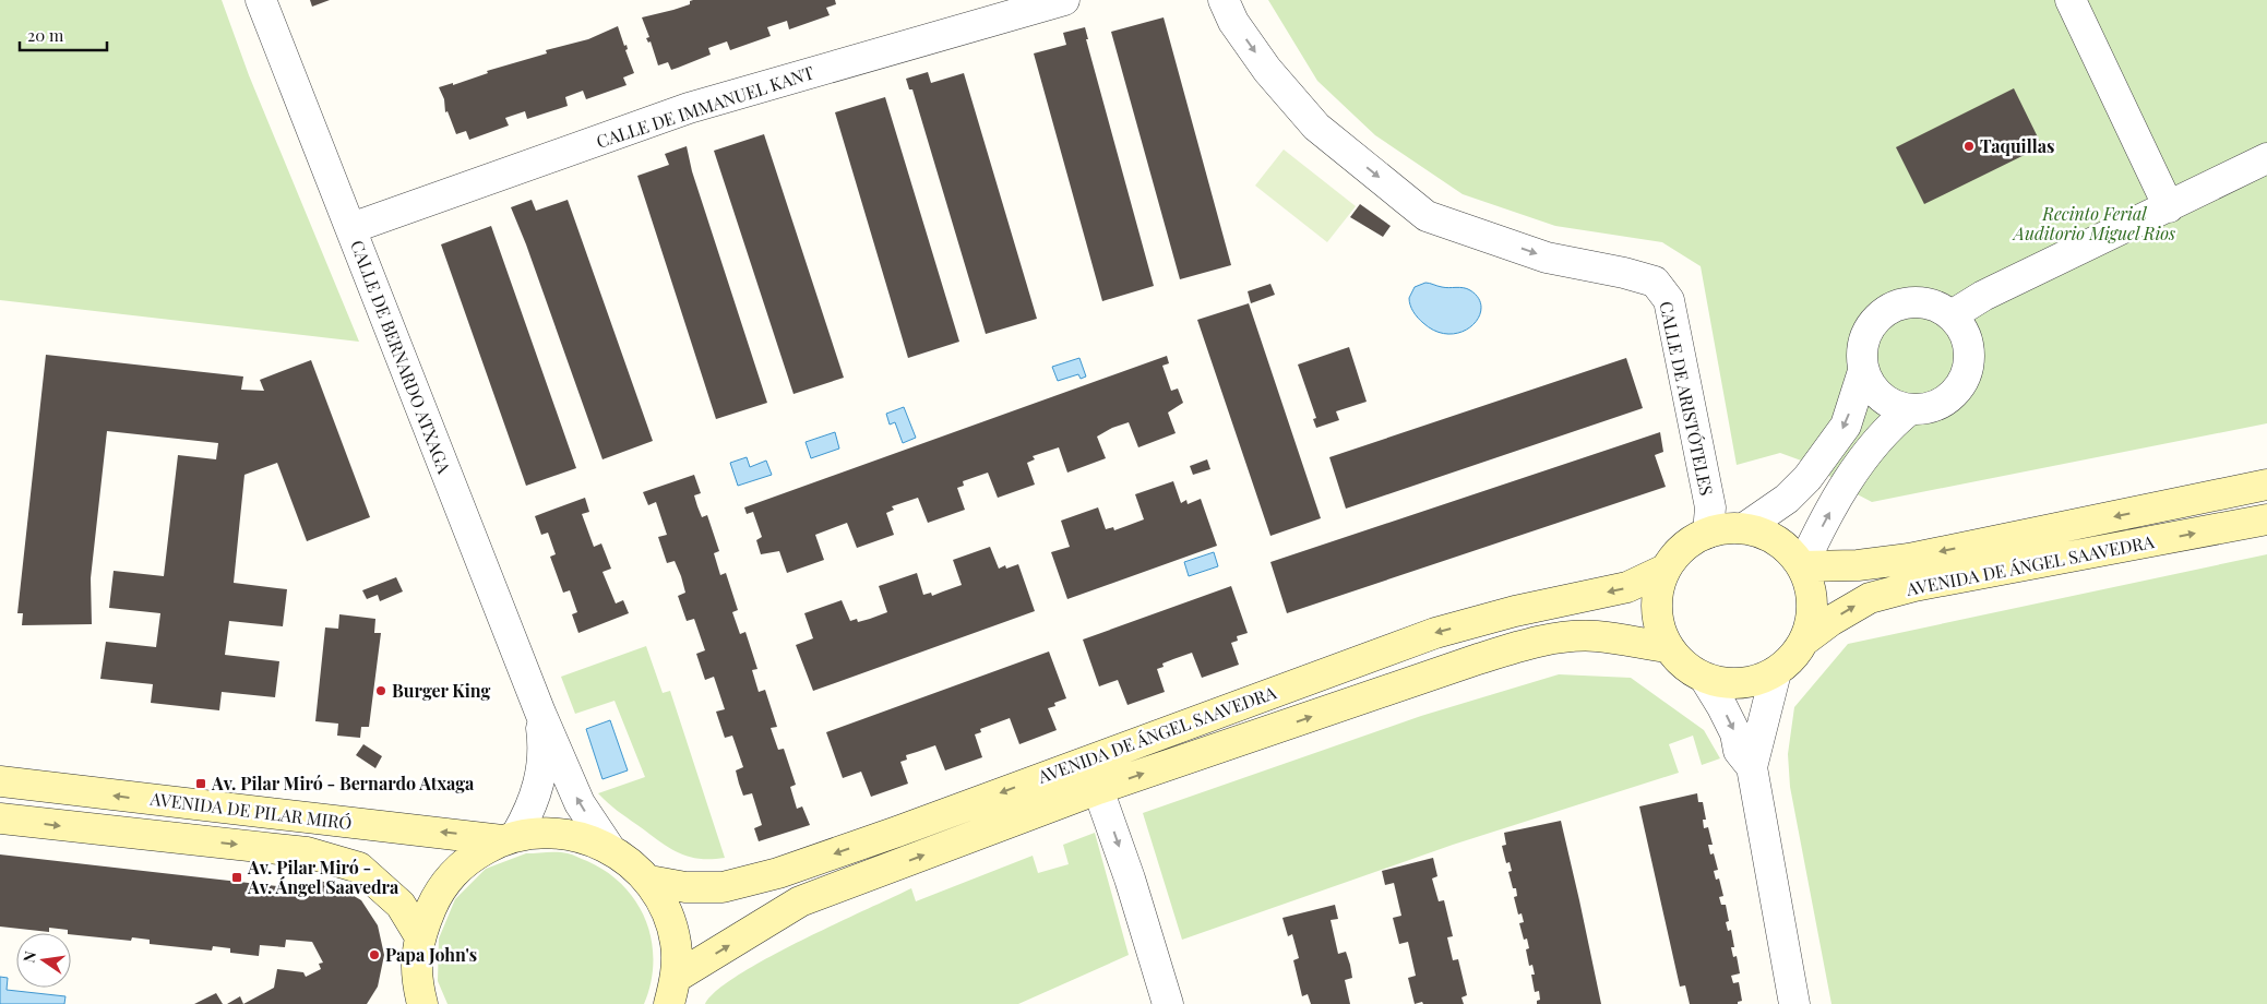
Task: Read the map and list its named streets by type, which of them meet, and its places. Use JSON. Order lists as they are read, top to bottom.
{
  "streets": {
    "street": [
      "CALLE DE IMMANUEL KANT",
      "CALLE DE BERNARDO ATXAGA",
      "CALLE DE ARISTÓTELES",
      "AVENIDA DE ÁNGEL SAAVEDRA",
      "AVENIDA DE PILAR MIRÓ"
    ]
  },
  "crossings": [
    ["CALLE DE IMMANUEL KANT", "CALLE DE BERNARDO ATXAGA"],
    ["CALLE DE BERNARDO ATXAGA", "AVENIDA DE PILAR MIRÓ"],
    ["CALLE DE ARISTÓTELES", "AVENIDA DE ÁNGEL SAAVEDRA"],
    ["AVENIDA DE ÁNGEL SAAVEDRA", "AVENIDA DE PILAR MIRÓ"]
  ],
  "one_way": ["CALLE DE ARISTÓTELES"],
  "parks": ["Recinto Ferial Auditorio Miguel Rios"],
  "places": {
    "other": ["Taquillas", "Burger King", "Papa John's"],
    "transit": ["Av. Pilar Miró - Bernardo Atxaga", "Av. Pilar Miró - Av. Ángel Saavedra"]
  },
  "scale_bar": "20 m",
  "north": "left"
}
